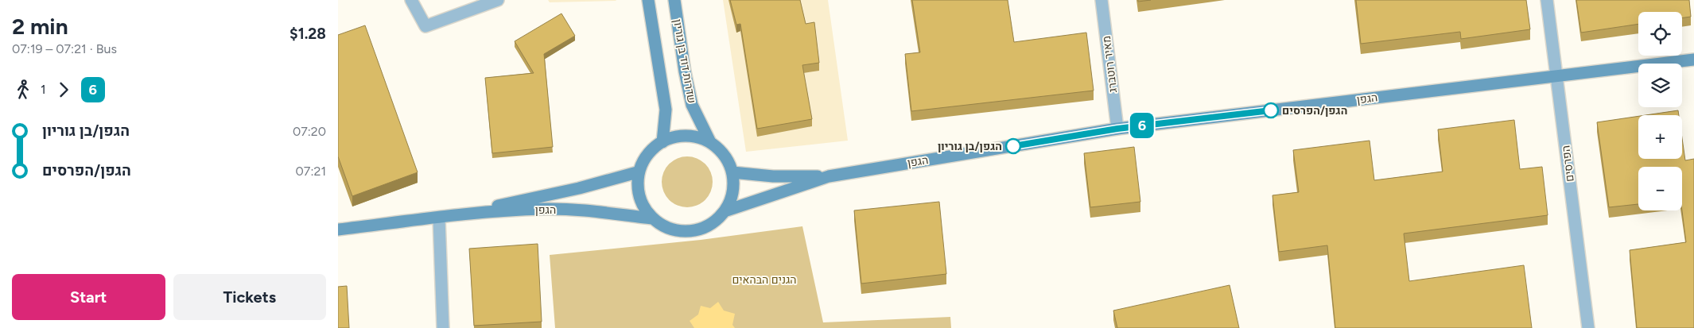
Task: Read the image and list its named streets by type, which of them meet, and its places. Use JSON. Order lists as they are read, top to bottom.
{
  "streets": {
    "street": [
      "שדרות דוד בן גוריון",
      "מאיר רוטברג",
      "הגפן",
      "הפרסים"
    ]
  },
  "crossings": [
    ["שדרות דוד בן גוריון", "הגפן"],
    ["מאיר רוטברג", "הגפן"],
    ["הגפן", "הפרסים"]
  ],
  "parks": ["הגנים הבהאים"],
  "places": ["הגפן/הפרסים", "הגפן/בן גוריון"],
  "lines": ["bus line 6"],
  "page": {
    "heading": ["2 min", "07:19 – 07:21 · Bus", "$1.28"],
    "on_map": "6",
    "map_buttons": ["+", "−"],
    "legs": ["1", "6"],
    "list": [
      {
        "name": "הגפן/בן גוריון",
        "value": "07:20"
      },
      {
        "name": "הגפן/הפרסים",
        "value": "07:21"
      }
    ],
    "buttons": ["Start", "Tickets"]
  }
}
